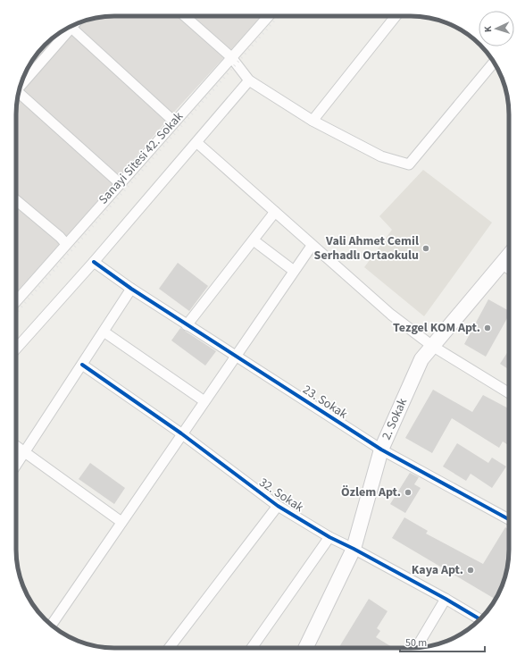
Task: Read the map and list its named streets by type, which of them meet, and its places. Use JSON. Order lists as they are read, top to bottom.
{
  "streets": {
    "street": [
      "Sanayi Sitesi 42. Sokak",
      "23. Sokak",
      "2. Sokak",
      "32. Sokak"
    ]
  },
  "crossings": [
    ["23. Sokak", "2. Sokak"],
    ["2. Sokak", "32. Sokak"]
  ],
  "places": [
    "Vali Ahmet Cemil Serhadlı Ortaokulu",
    "Tezgel KOM Apt.",
    "Özlem Apt.",
    "Kaya Apt."
  ],
  "scale_bar": "50 m",
  "north": "left"
}
